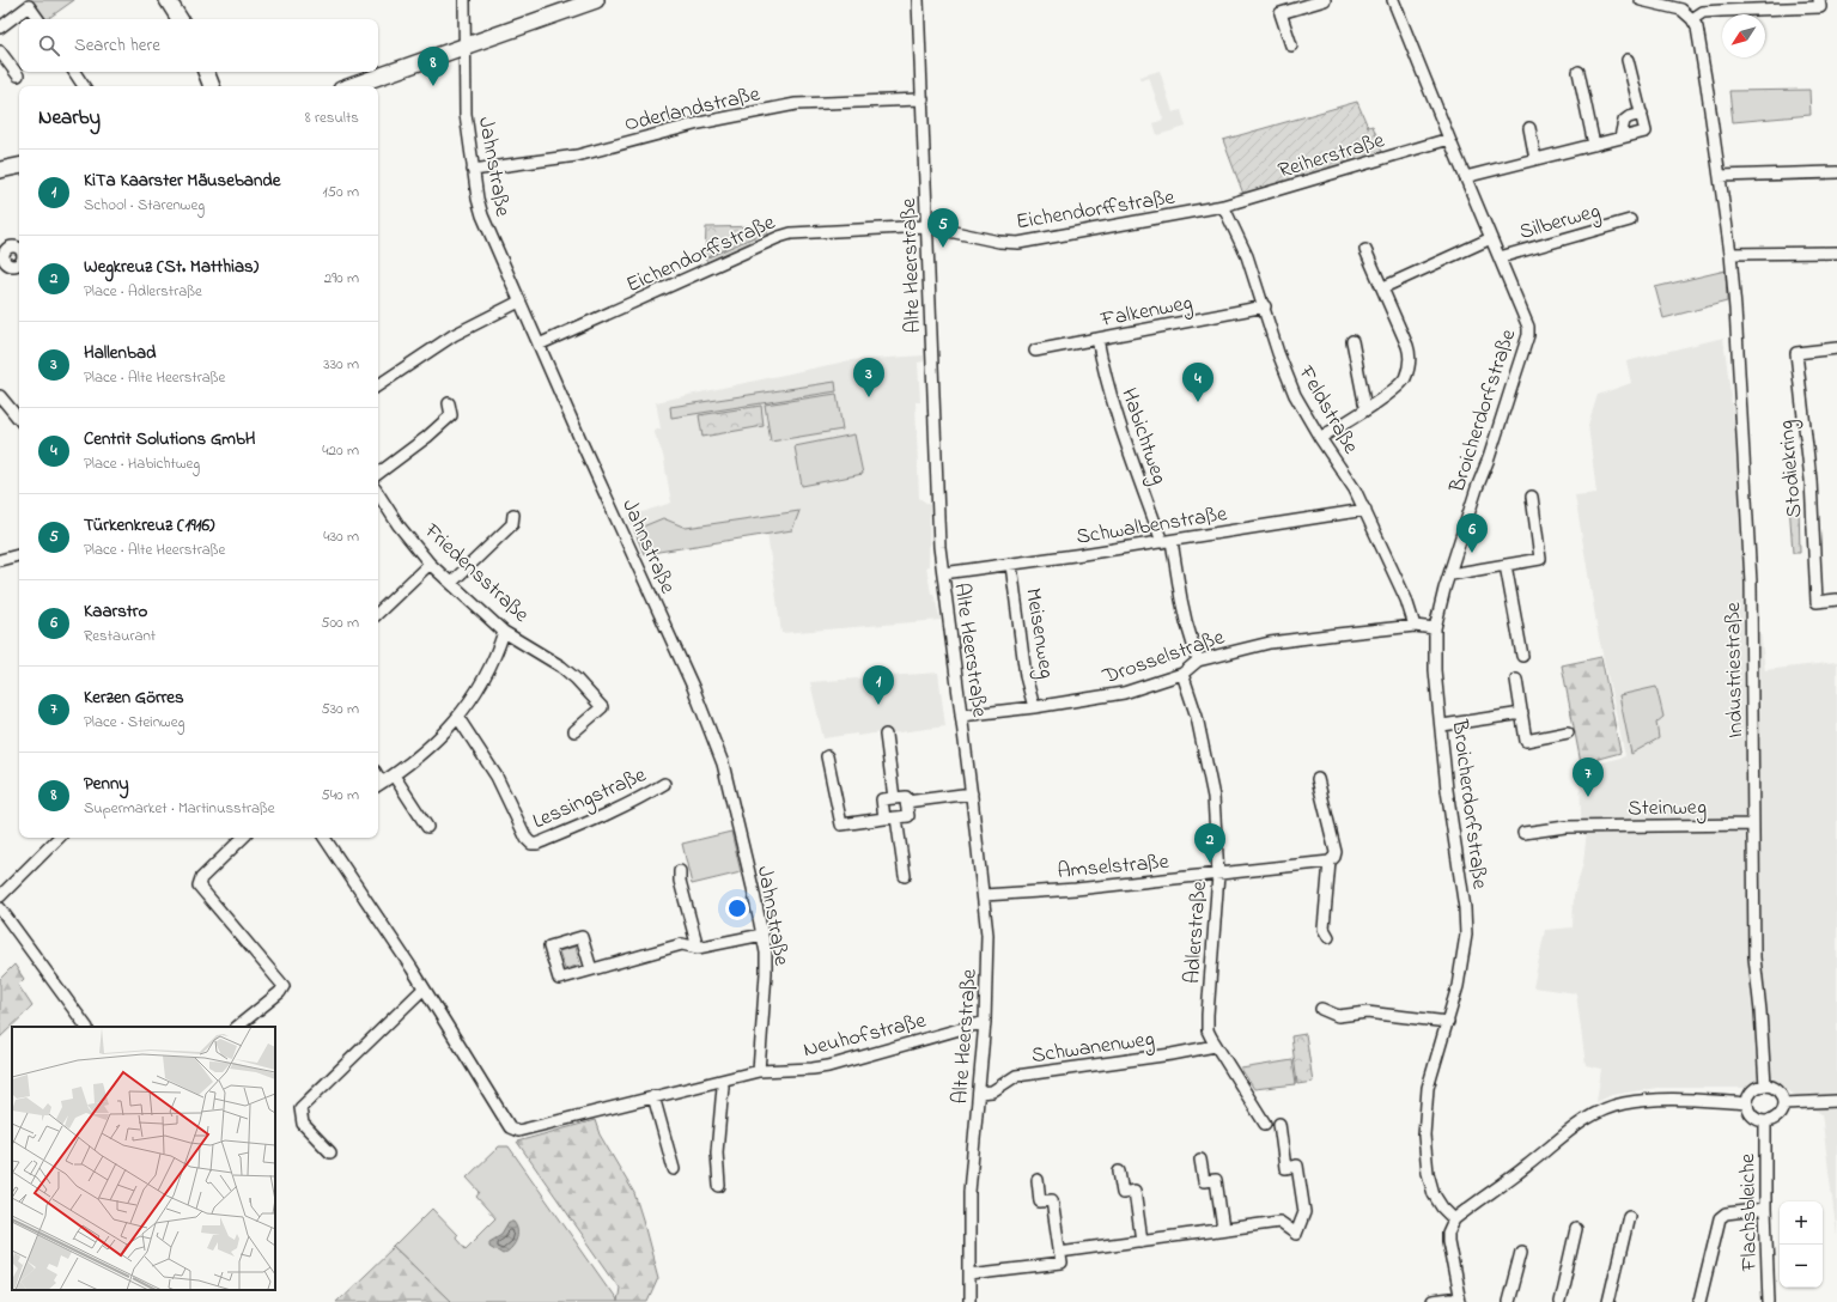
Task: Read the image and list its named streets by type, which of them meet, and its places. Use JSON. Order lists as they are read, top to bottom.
{
  "streets": {
    "street": [
      "Oderlandstraße",
      "Reiherstraße",
      "Jahnstraße",
      "Eichendorffstraße",
      "Silberweg",
      "Alte Heerstraße",
      "Falkenweg",
      "Feldstraße",
      "Broicherdorfstraße",
      "Habichtweg",
      "Stodiekring",
      "Schwalbenstraße",
      "Friedensstraße",
      "Meisenweg",
      "Drosselstraße",
      "Industriestraße",
      "Lessingstraße",
      "Steinweg",
      "Amselstraße",
      "Adlerstraße",
      "Neuhofstraße",
      "Schwanenweg",
      "Flachsbleiche"
    ]
  },
  "crossings": [
    ["Oderlandstraße", "Jahnstraße"],
    ["Oderlandstraße", "Alte Heerstraße"],
    ["Reiherstraße", "Eichendorffstraße"],
    ["Reiherstraße", "Feldstraße"],
    ["Reiherstraße", "Broicherdorfstraße"],
    ["Jahnstraße", "Eichendorffstraße"],
    ["Jahnstraße", "Neuhofstraße"],
    ["Eichendorffstraße", "Alte Heerstraße"],
    ["Eichendorffstraße", "Feldstraße"],
    ["Silberweg", "Broicherdorfstraße"],
    ["Alte Heerstraße", "Schwalbenstraße"],
    ["Alte Heerstraße", "Drosselstraße"],
    ["Alte Heerstraße", "Amselstraße"],
    ["Alte Heerstraße", "Neuhofstraße"],
    ["Alte Heerstraße", "Schwanenweg"],
    ["Falkenweg", "Feldstraße"],
    ["Falkenweg", "Habichtweg"],
    ["Feldstraße", "Schwalbenstraße"],
    ["Feldstraße", "Drosselstraße"],
    ["Broicherdorfstraße", "Drosselstraße"],
    ["Habichtweg", "Schwalbenstraße"],
    ["Schwalbenstraße", "Meisenweg"],
    ["Meisenweg", "Drosselstraße"],
    ["Drosselstraße", "Adlerstraße"],
    ["Industriestraße", "Steinweg"],
    ["Industriestraße", "Flachsbleiche"],
    ["Amselstraße", "Adlerstraße"],
    ["Adlerstraße", "Schwanenweg"]
  ],
  "north": "bottom left",
  "page": {
    "search": "Search here",
    "pins": [
      "8",
      "5",
      "3",
      "4",
      "6",
      "1",
      "7",
      "2"
    ],
    "heading": ["Nearby", "8 results"],
    "list": [
      {
        "mark": "1",
        "name": "KiTa Kaarster Mäusebande",
        "note": "School · Starenweg",
        "value": "150 m"
      },
      {
        "mark": "2",
        "name": "Wegkreuz (St. Matthias)",
        "note": "Place · Adlerstraße",
        "value": "290 m"
      },
      {
        "mark": "3",
        "name": "Hallenbad",
        "note": "Place · Alte Heerstraße",
        "value": "330 m"
      },
      {
        "mark": "4",
        "name": "Centrit Solutions GmbH",
        "note": "Place · Habichtweg",
        "value": "420 m"
      },
      {
        "mark": "5",
        "name": "Türkenkreuz (1916)",
        "note": "Place · Alte Heerstraße",
        "value": "430 m"
      },
      {
        "mark": "6",
        "name": "Kaarstro",
        "note": "Restaurant",
        "value": "500 m"
      },
      {
        "mark": "7",
        "name": "Kerzen Görres",
        "note": "Place · Steinweg",
        "value": "530 m"
      },
      {
        "mark": "8",
        "name": "Penny",
        "note": "Supermarket · Martinusstraße",
        "value": "540 m"
      }
    ],
    "map_buttons": ["+", "−"]
  }
}
